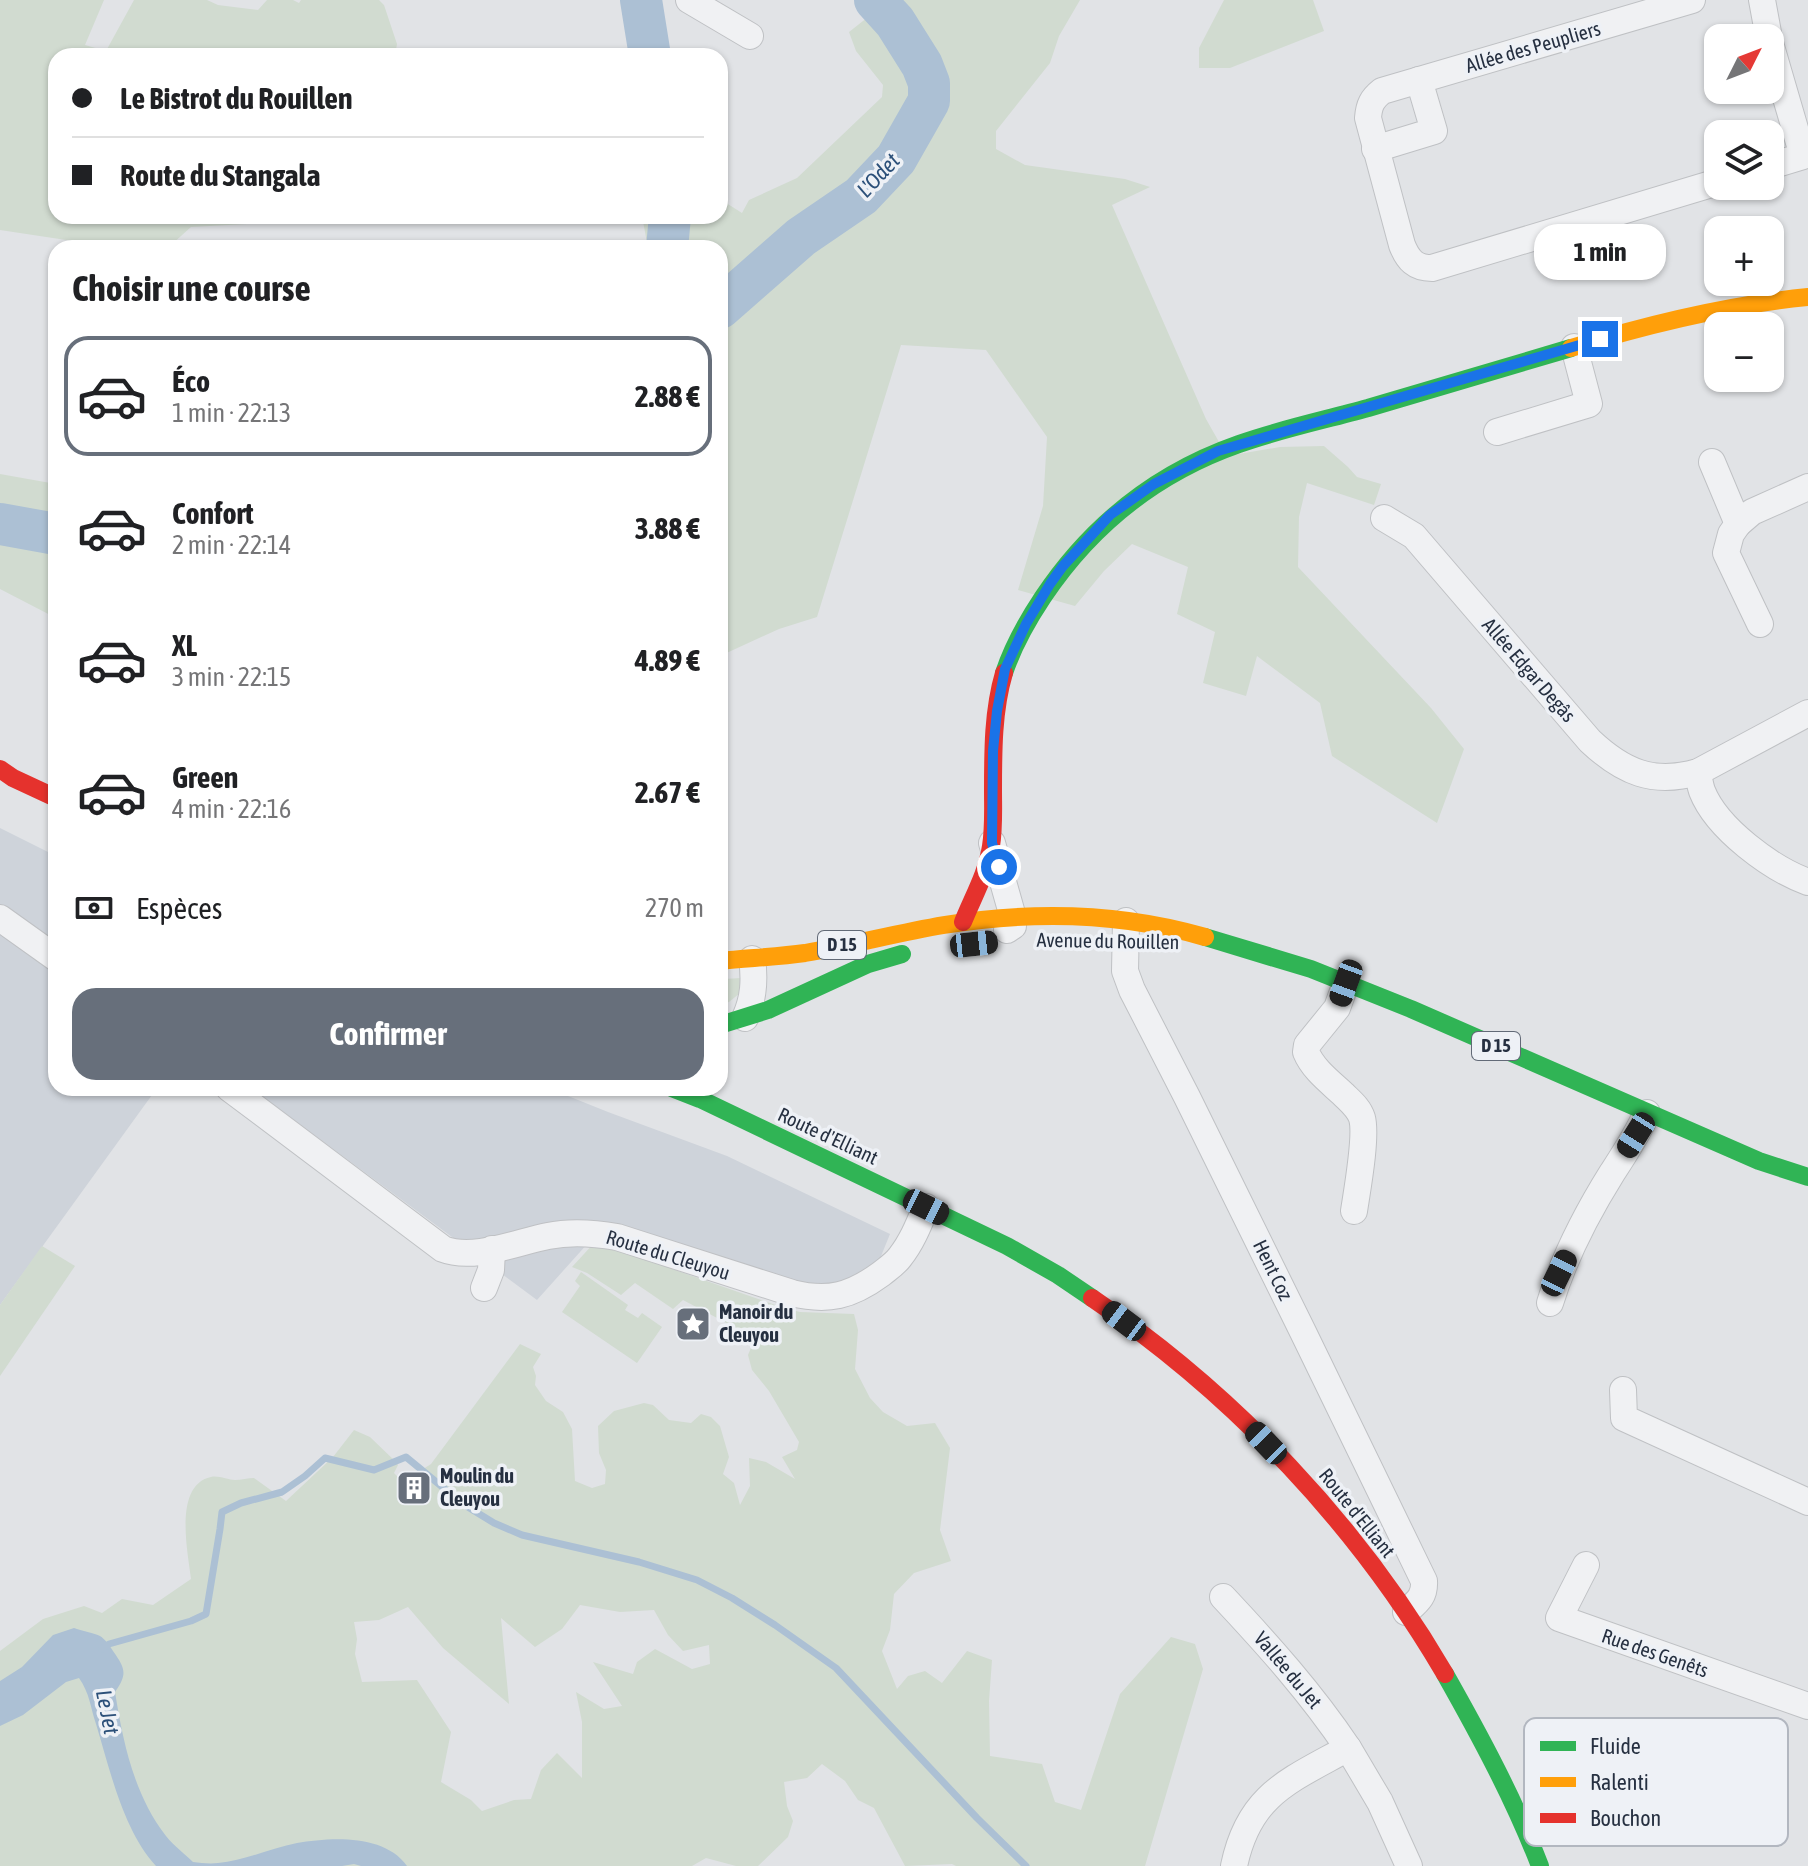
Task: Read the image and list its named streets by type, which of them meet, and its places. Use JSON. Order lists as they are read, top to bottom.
{
  "streets": {
    "street": [
      "Allée des Peupliers",
      "Allée Edgar Degâs",
      "Avenue du Rouillen",
      "D 15",
      "Route d'Elliant",
      "Route du Cleuyou",
      "Hent Coz",
      "Rue des Genêts",
      "Vallée du Jet"
    ]
  },
  "crossings": [
    ["Avenue du Rouillen", "Hent Coz"],
    ["Route d'Elliant", "Route du Cleuyou"],
    ["Route d'Elliant", "Hent Coz"]
  ],
  "water": ["L'Odet", "Le Jet"],
  "places": {
    "place": ["Manoir du Cleuyou"],
    "building": ["Moulin du Cleuyou"]
  },
  "legend": ["Fluide", "Ralenti", "Bouchon"],
  "north": "top right",
  "page": {
    "map_buttons": ["+", "−"],
    "banner": ["Le Bistrot du Rouillen", "Route du Stangala"],
    "bubble": "1 min",
    "heading": "Choisir une course",
    "list": [
      {
        "name": "Éco",
        "note": "1 min · 22:13",
        "value": "2.88 €"
      },
      {
        "name": "Confort",
        "note": "2 min · 22:14",
        "value": "3.88 €"
      },
      {
        "name": "XL",
        "note": "3 min · 22:15",
        "value": "4.89 €"
      },
      {
        "name": "Green",
        "note": "4 min · 22:16",
        "value": "2.67 €"
      }
    ],
    "pay": ["Espèces", "270 m"],
    "buttons": "Confirmer"
  }
}
